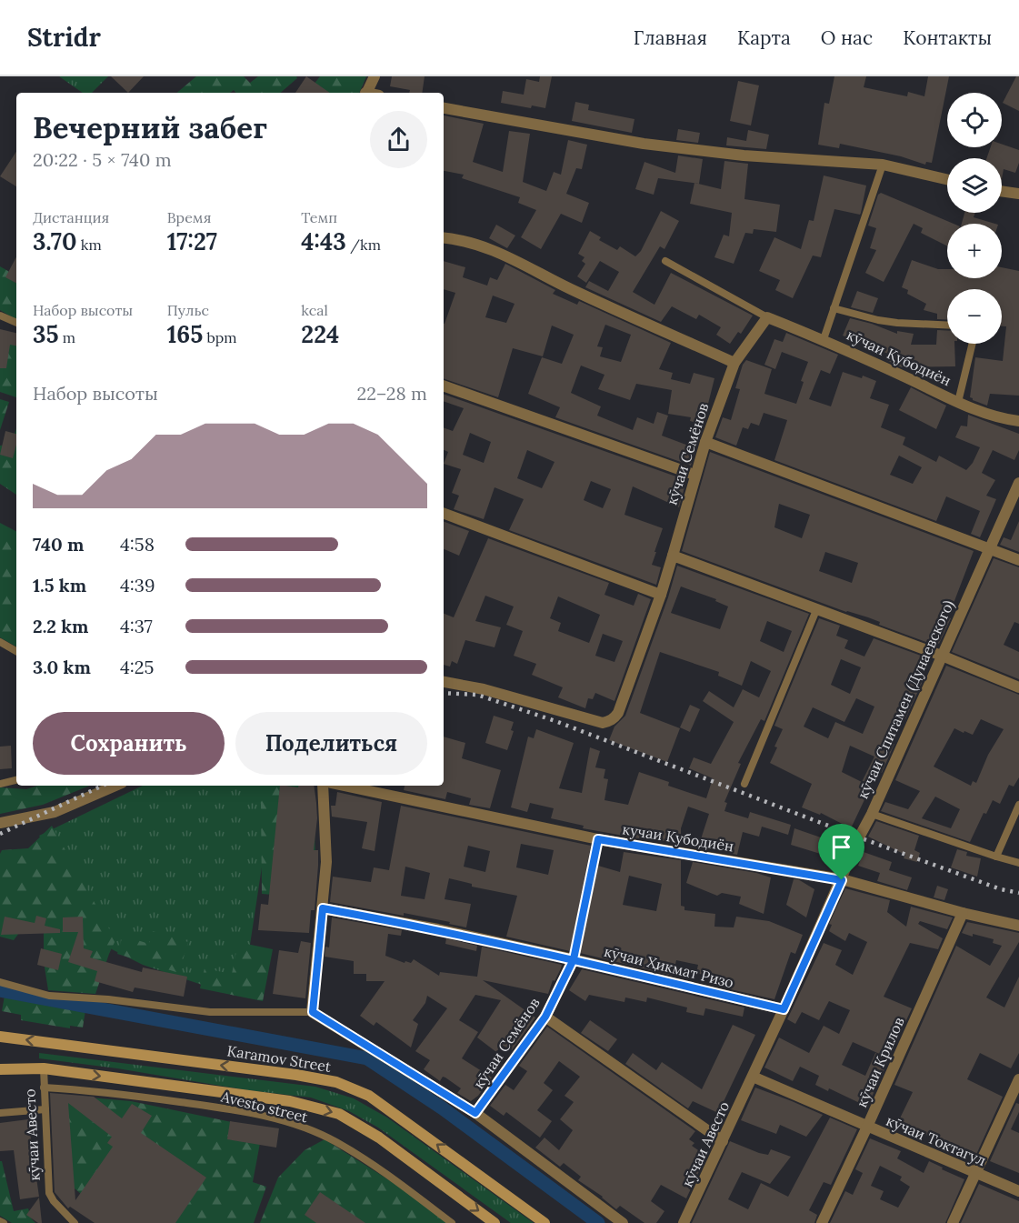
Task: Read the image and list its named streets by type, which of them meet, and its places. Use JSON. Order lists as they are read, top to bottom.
{
  "streets": {
    "main road": ["Karamov Street"],
    "street": [
      "кӯчаи Қубодиён",
      "кӯчаи Семёнов",
      "кӯчаи Спитамен (Дунаевского)",
      "кучаи Кубодиён",
      "кӯчаи Ҳикмат Ризо",
      "кӯчаи Крилов",
      "кӯчаи Авесто",
      "кӯчаи Токтагул"
    ],
    "lane": ["Avesto street"]
  },
  "crossings": [
    ["кӯчаи Қубодиён", "кӯчаи Семёнов"],
    ["кӯчаи Семёнов", "кӯчаи Ҳикмат Ризо"],
    ["кӯчаи Спитамен (Дунаевского)", "кучаи Кубодиён"],
    ["кӯчаи Спитамен (Дунаевского)", "кӯчаи Ҳикмат Ризо"],
    ["кӯчаи Спитамен (Дунаевского)", "кӯчаи Авесто"],
    ["кӯчаи Спитамен (Дунаевского)", "кӯчаи Токтагул"],
    ["кучаи Кубодиён", "кӯчаи Крилов"],
    ["кӯчаи Крилов", "кӯчаи Токтагул"],
    ["Avesto street", "кӯчаи Авесто"],
    ["кӯчаи Авесто", "кӯчаи Токтагул"]
  ],
  "page": {
    "header": "Stridr",
    "nav": [
      "Главная",
      "Карта",
      "О нас",
      "Контакты"
    ],
    "map_buttons": ["+", "−"],
    "heading": ["Вечерний забег", "20:22 · 5 × 740 m"],
    "stats": [
      ["Дистанция", "3.70 km"],
      ["Время", "17:27"],
      ["Темп", "4:43 /km"],
      ["Набор высоты", "35 m"],
      ["Пульс", "165 bpm"],
      ["kcal", "224"]
    ],
    "chart": ["Набор высоты", "22–28 m"],
    "list": [
      {
        "name": "740 m",
        "note": "4:58"
      },
      {
        "name": "1.5 km",
        "note": "4:39"
      },
      {
        "name": "2.2 km",
        "note": "4:37"
      },
      {
        "name": "3.0 km",
        "note": "4:25"
      }
    ],
    "buttons": ["Сохранить", "Поделиться"]
  }
}
